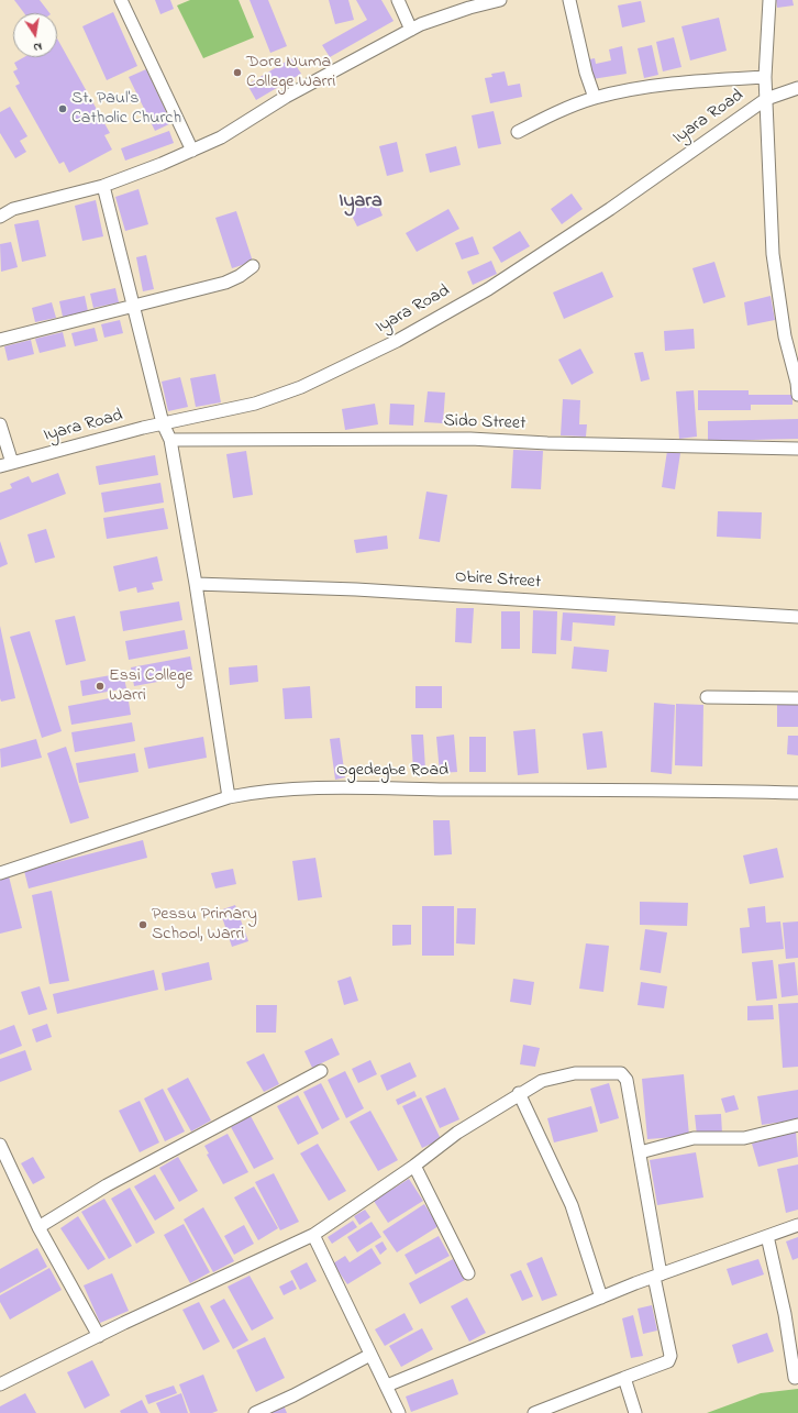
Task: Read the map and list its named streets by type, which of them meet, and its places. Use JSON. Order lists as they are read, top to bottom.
{
  "streets": {
    "street": [
      "Iyara Road",
      "Sido Street",
      "Obire Street",
      "Ogedegbe Road"
    ]
  },
  "districts": ["Iyara"],
  "places": [
    "Dore Numa College Warri",
    "St. Paul's Catholic Church",
    "Essi College Warri",
    "Pessu Primary School, Warri"
  ],
  "north": "bottom"
}
